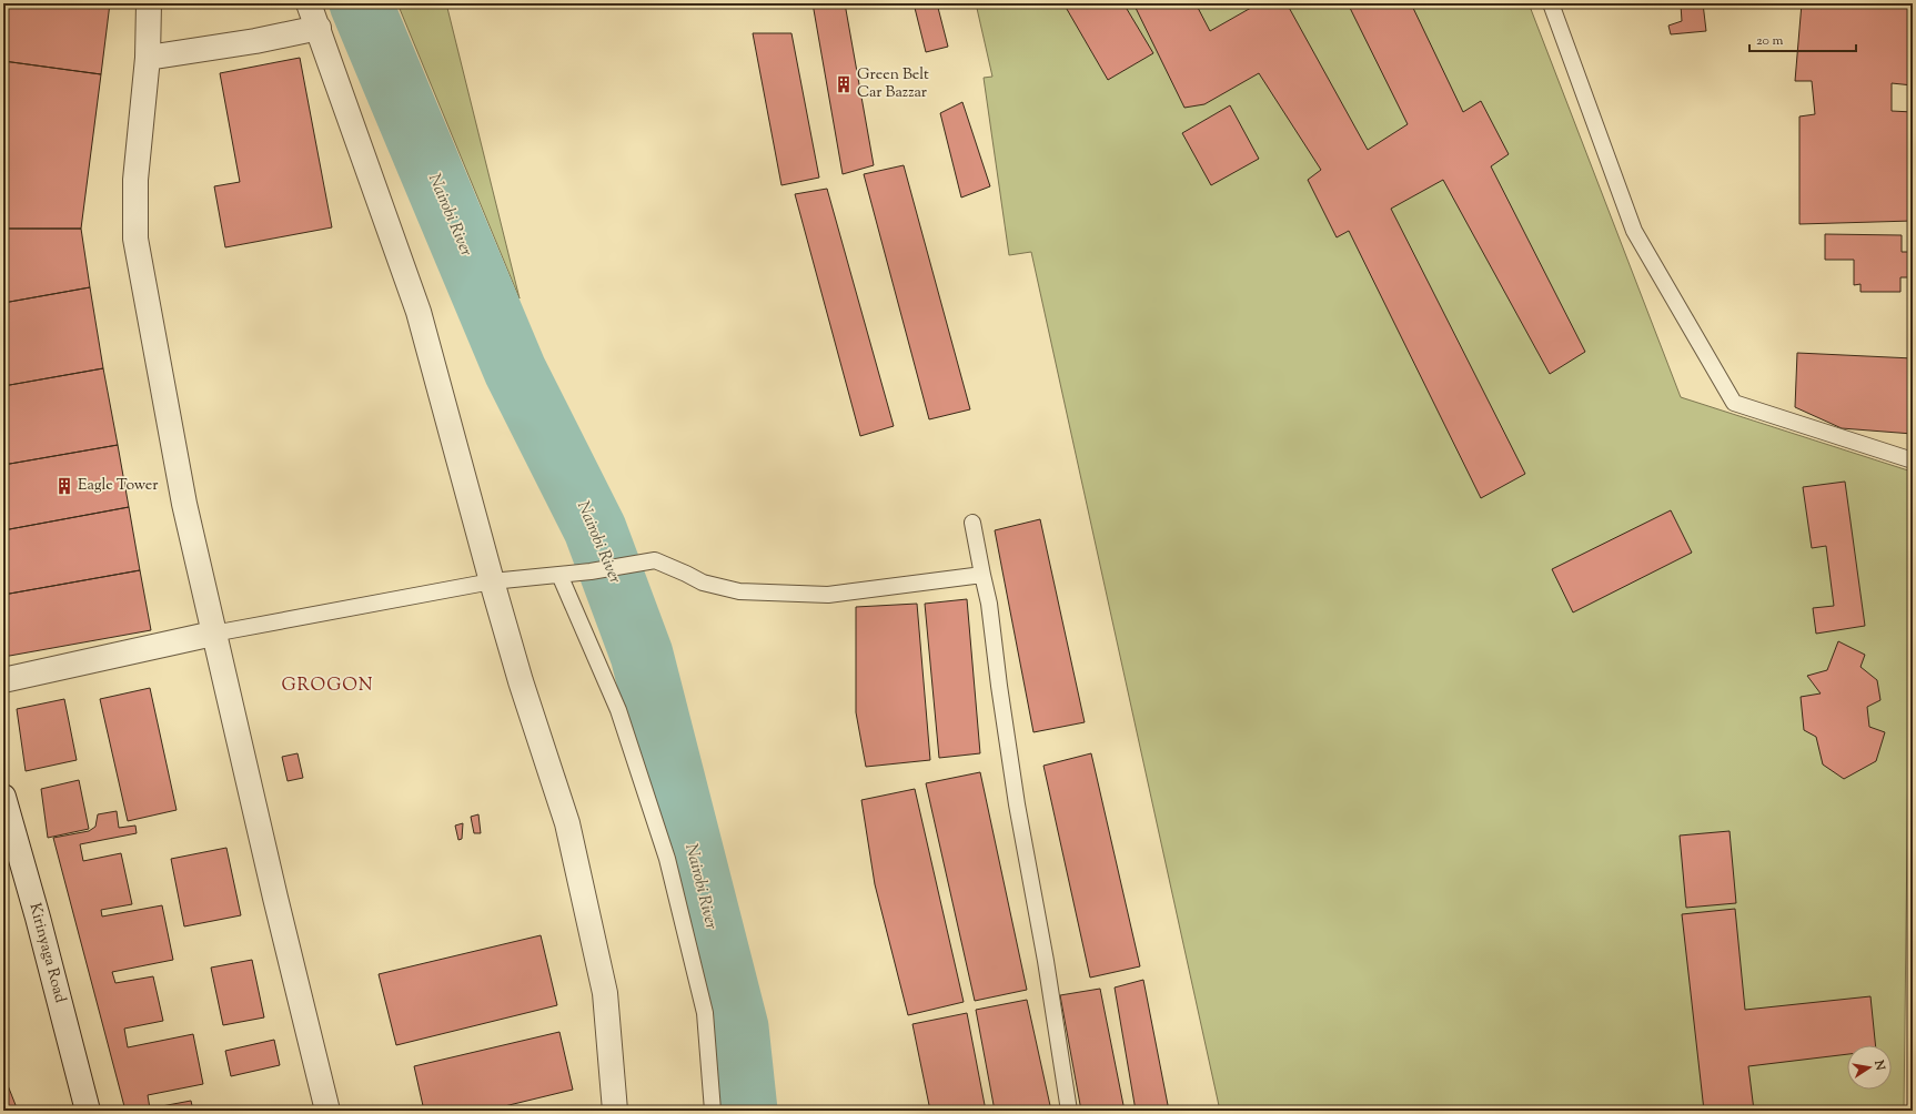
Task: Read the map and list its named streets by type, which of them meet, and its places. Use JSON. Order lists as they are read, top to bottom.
{
  "streets": {
    "street": ["Kirinyaga Road"]
  },
  "districts": ["GROGON"],
  "water": ["Nairobi River"],
  "places": {
    "building": ["Green Belt Car Bazzar", "Eagle Tower"]
  },
  "scale_bar": "20 m",
  "north": "right"
}
